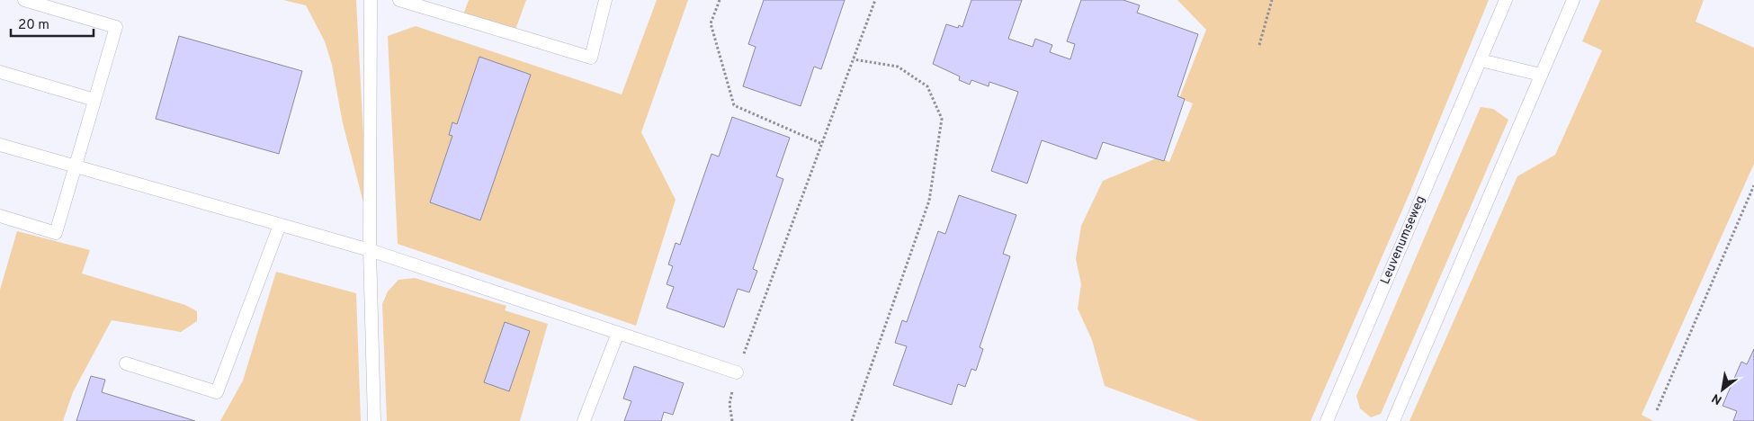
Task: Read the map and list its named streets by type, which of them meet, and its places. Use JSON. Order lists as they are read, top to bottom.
{
  "streets": {
    "lane": ["Leuvenumseweg"]
  },
  "scale_bar": "20 m",
  "north": "bottom left"
}
